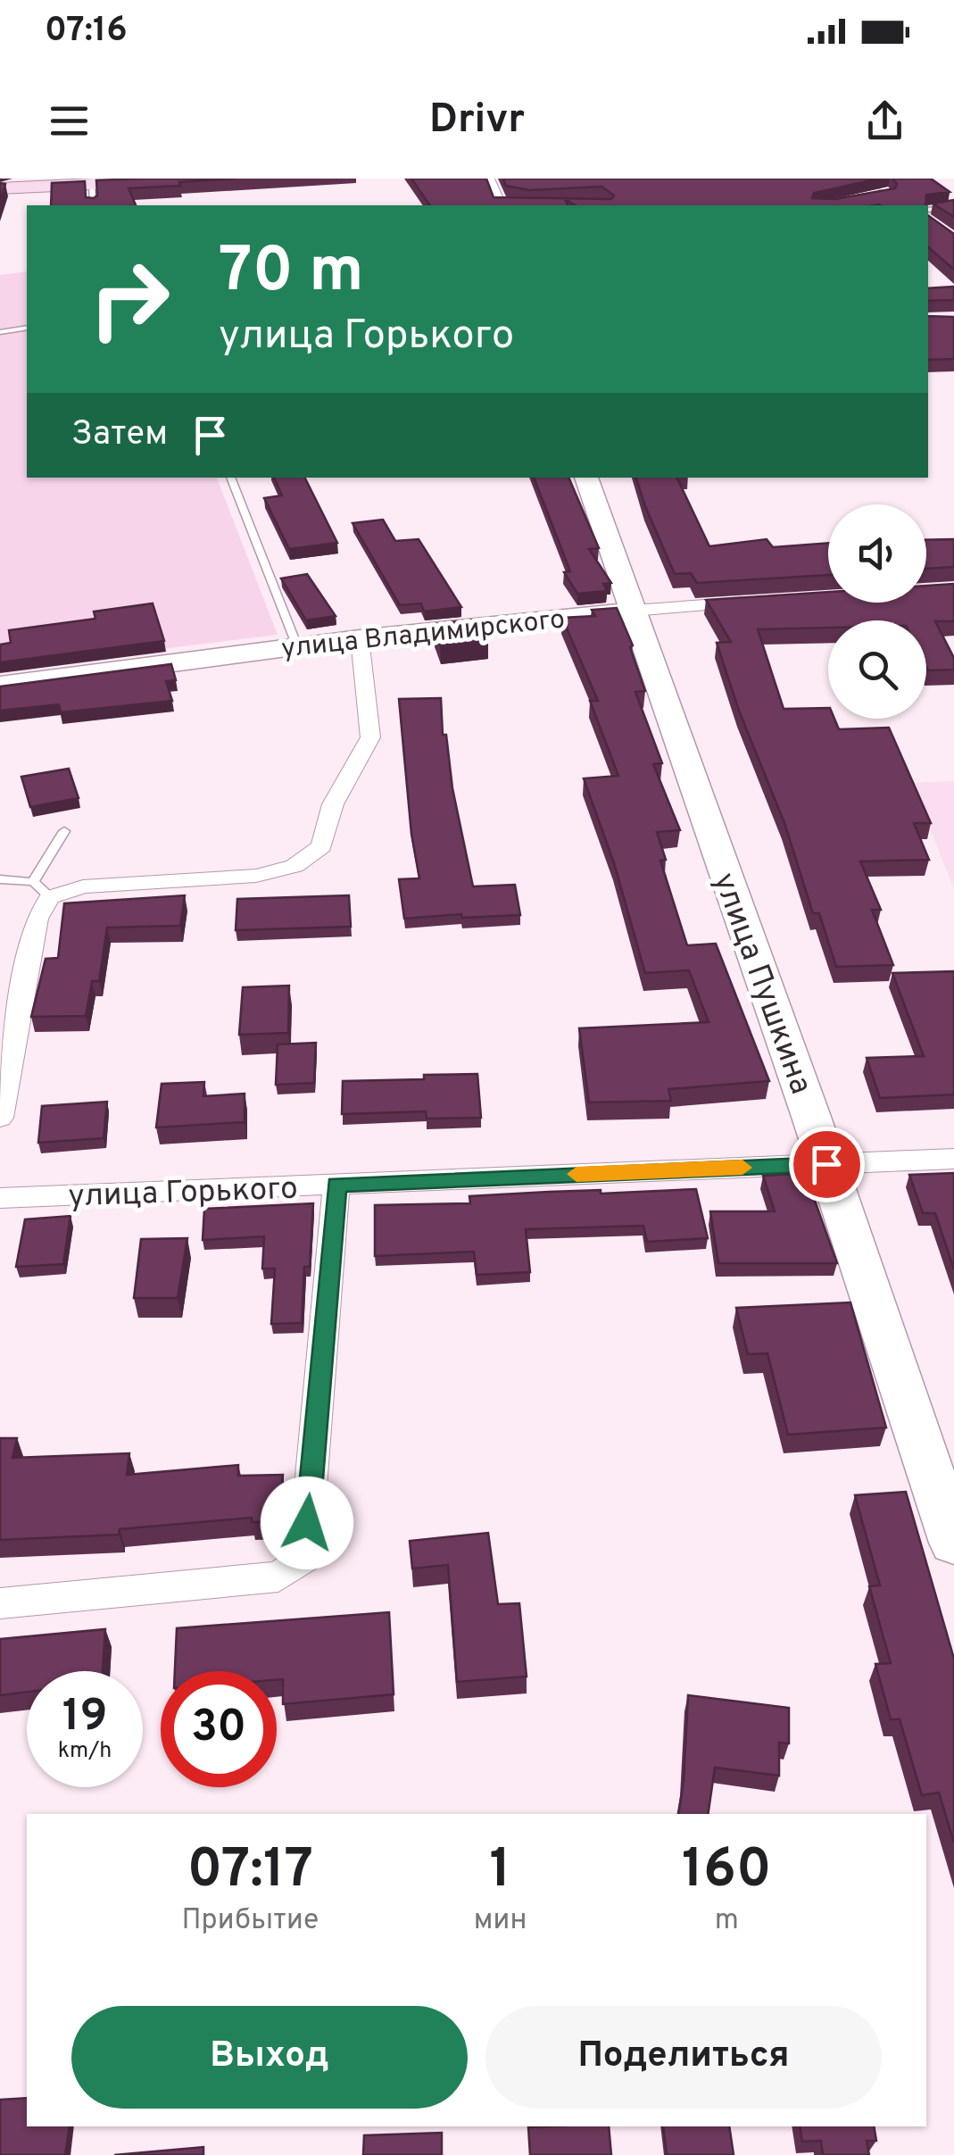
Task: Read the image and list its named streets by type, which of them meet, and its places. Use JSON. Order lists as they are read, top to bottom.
{
  "streets": {
    "street": ["улица Владимирского", "улица Пушкина", "улица Горького"]
  },
  "crossings": [
    ["улица Владимирского", "улица Пушкина"],
    ["улица Пушкина", "улица Горького"]
  ],
  "page": {
    "status": "07:16",
    "header": "Drivr",
    "turn": ["70 m", "улица Горького"],
    "then": "Затем",
    "speed": "19 km/h",
    "limit": "30",
    "eta": [
      "07:17",
      "Прибытие",
      "1",
      "мин",
      "160",
      "m"
    ],
    "buttons": ["Выход", "Поделиться"]
  }
}
